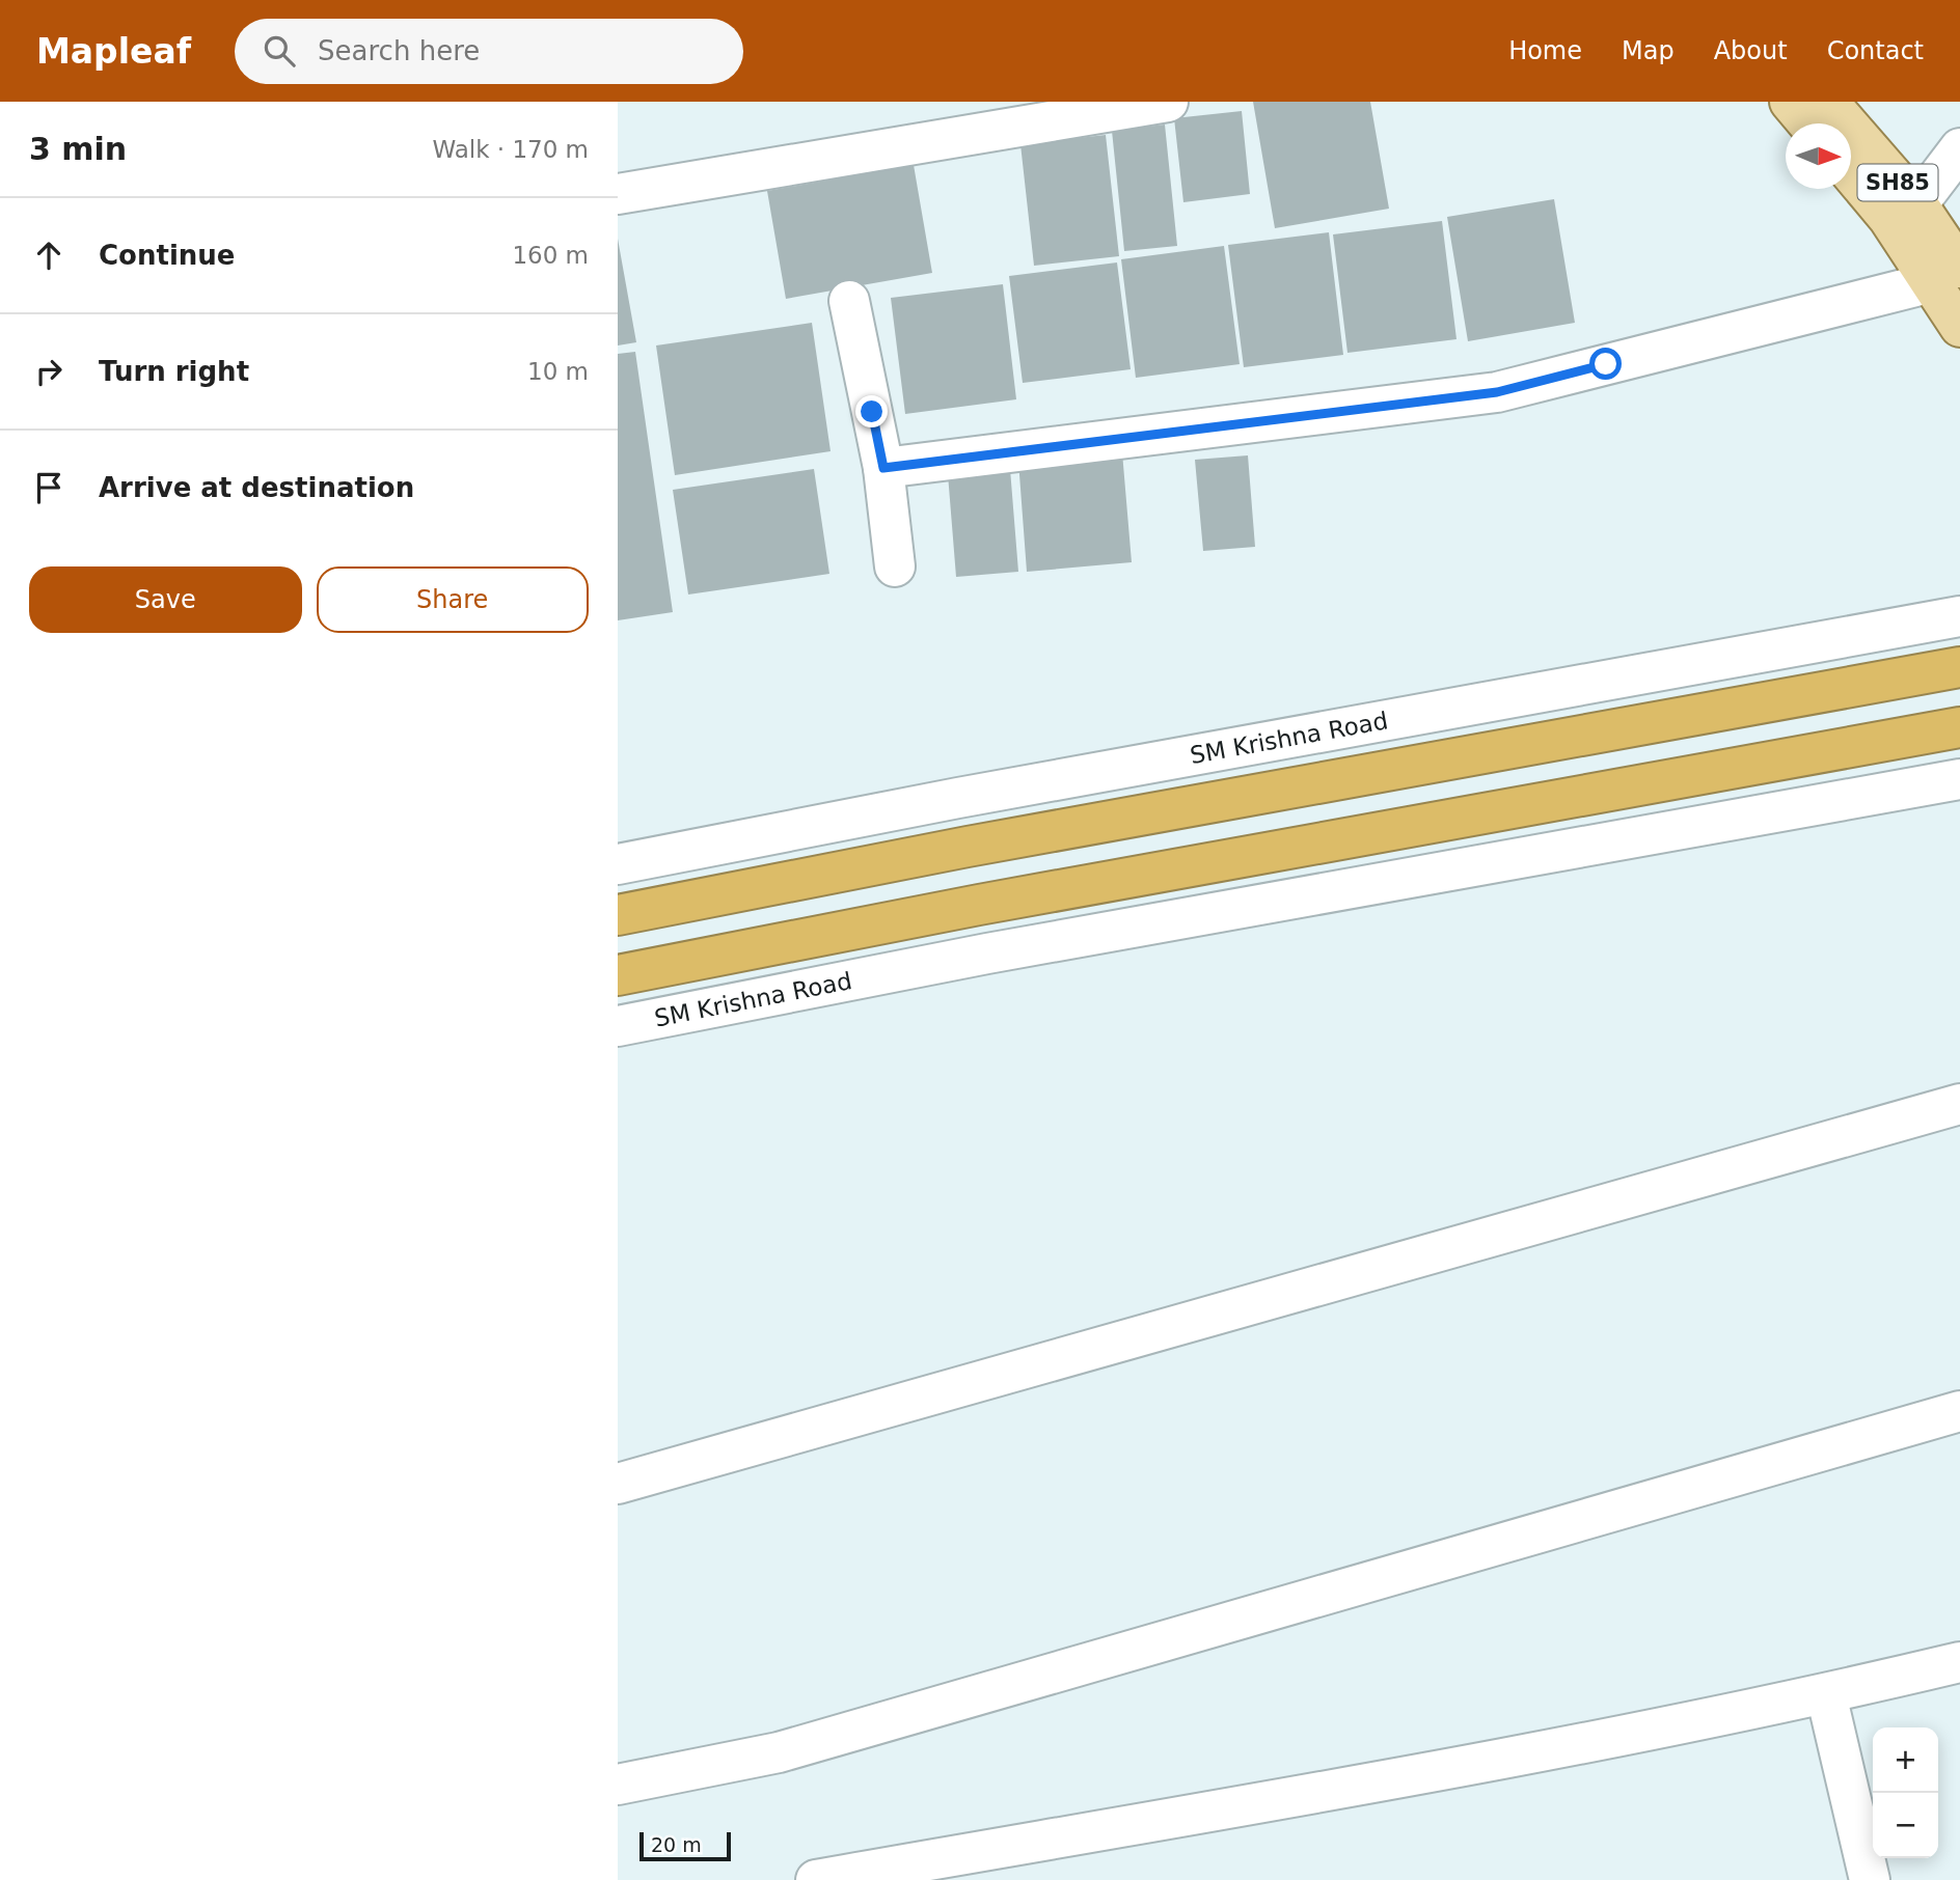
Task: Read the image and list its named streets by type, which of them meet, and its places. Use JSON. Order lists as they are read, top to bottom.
{
  "streets": {
    "highway": ["SM Krishna Road"],
    "main road": ["SH85"]
  },
  "scale_bar": "20 m",
  "north": "right",
  "page": {
    "header": "Mapleaf",
    "search": "Search here",
    "nav": [
      "Home",
      "Map",
      "About",
      "Contact"
    ],
    "heading": ["3 min", "Walk · 170 m"],
    "list": [
      ["Continue", "160 m"],
      ["Turn right", "10 m"],
      "Arrive at destination"
    ],
    "buttons": ["Save", "Share"],
    "map_buttons": ["+", "−"],
    "scale": "20 m"
  }
}
